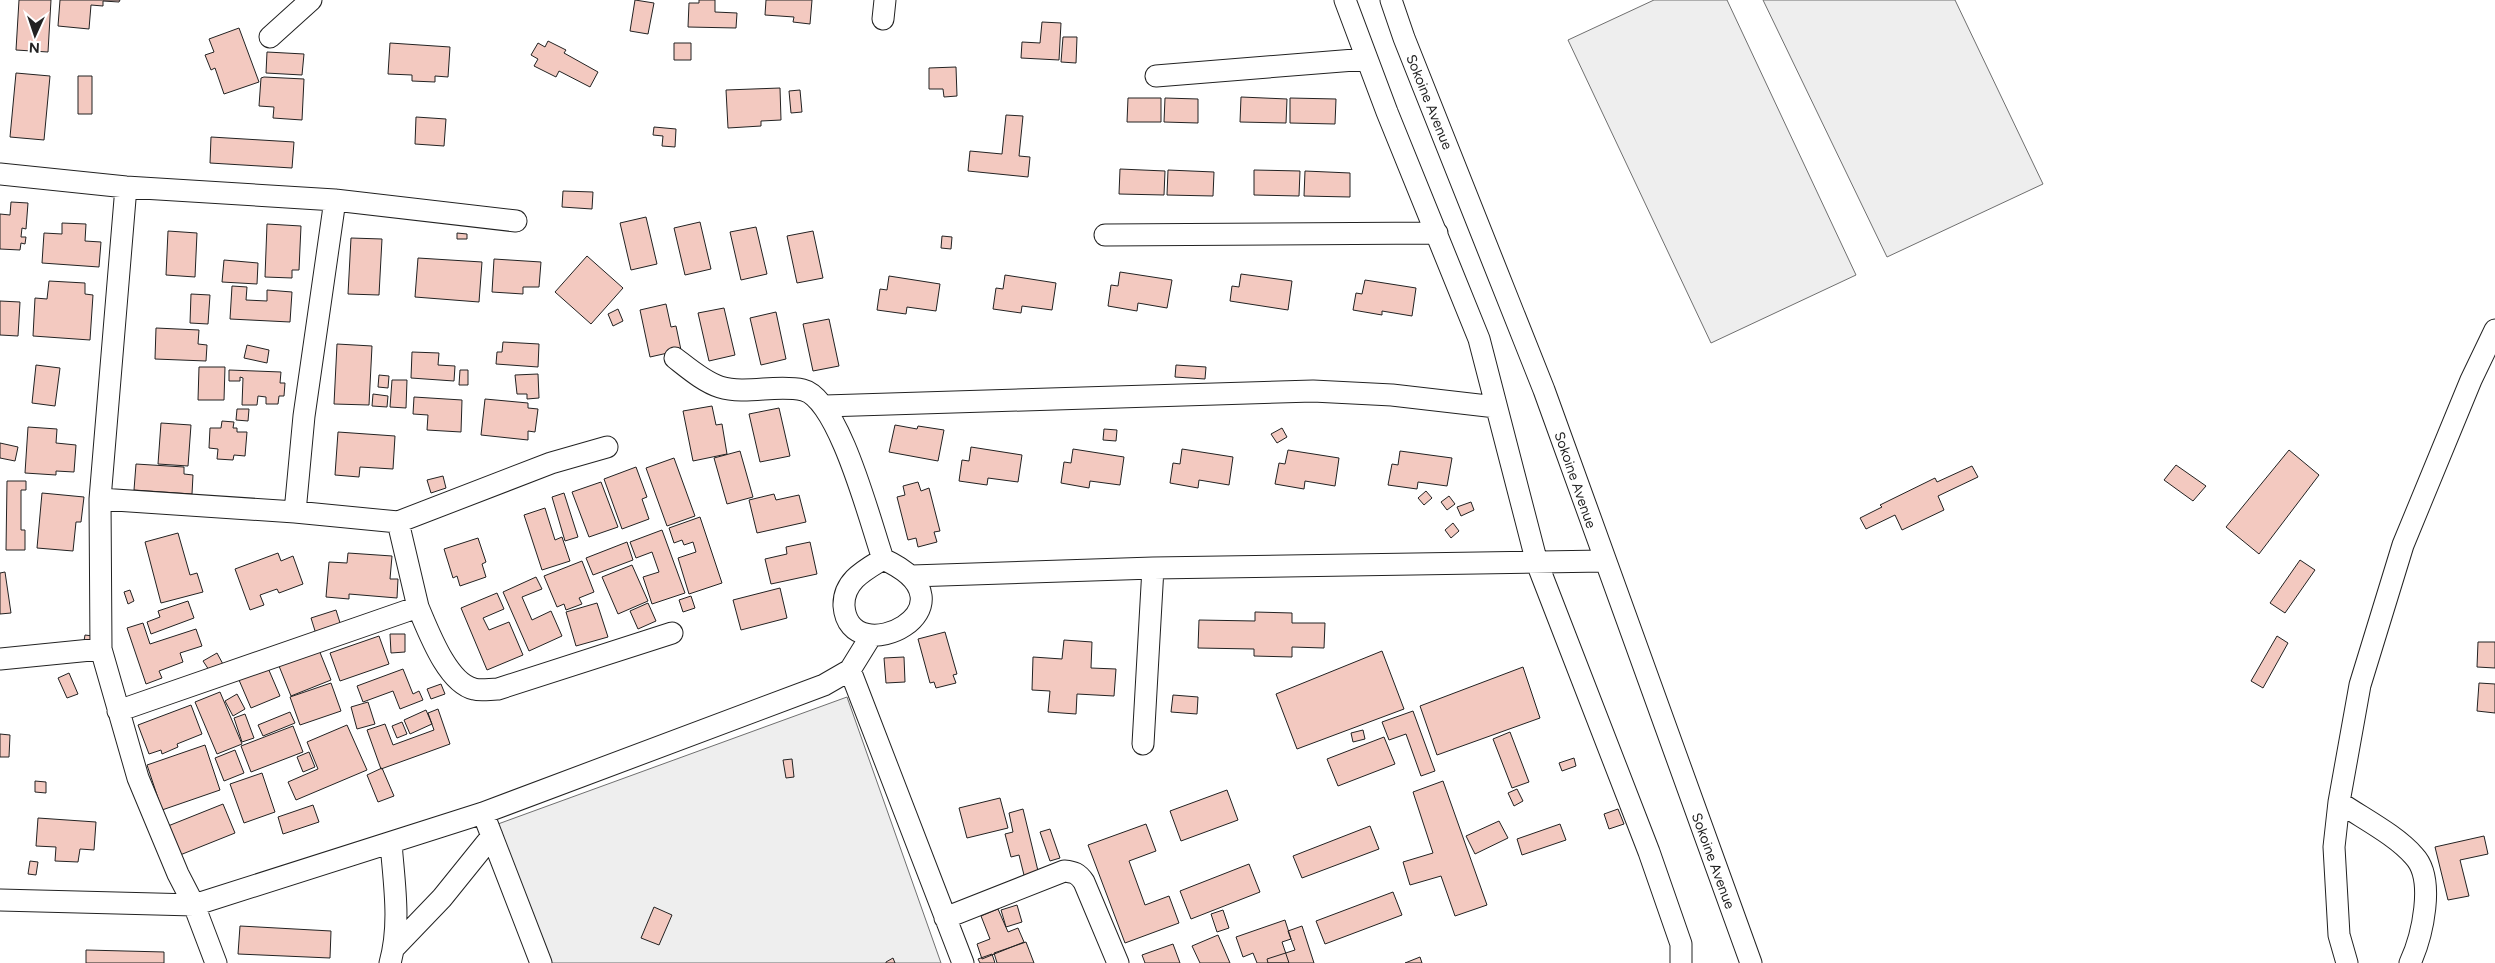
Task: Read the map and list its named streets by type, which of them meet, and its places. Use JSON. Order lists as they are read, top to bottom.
{
  "streets": {
    "street": ["Sokoine Avenue"]
  },
  "north": "bottom"
}
